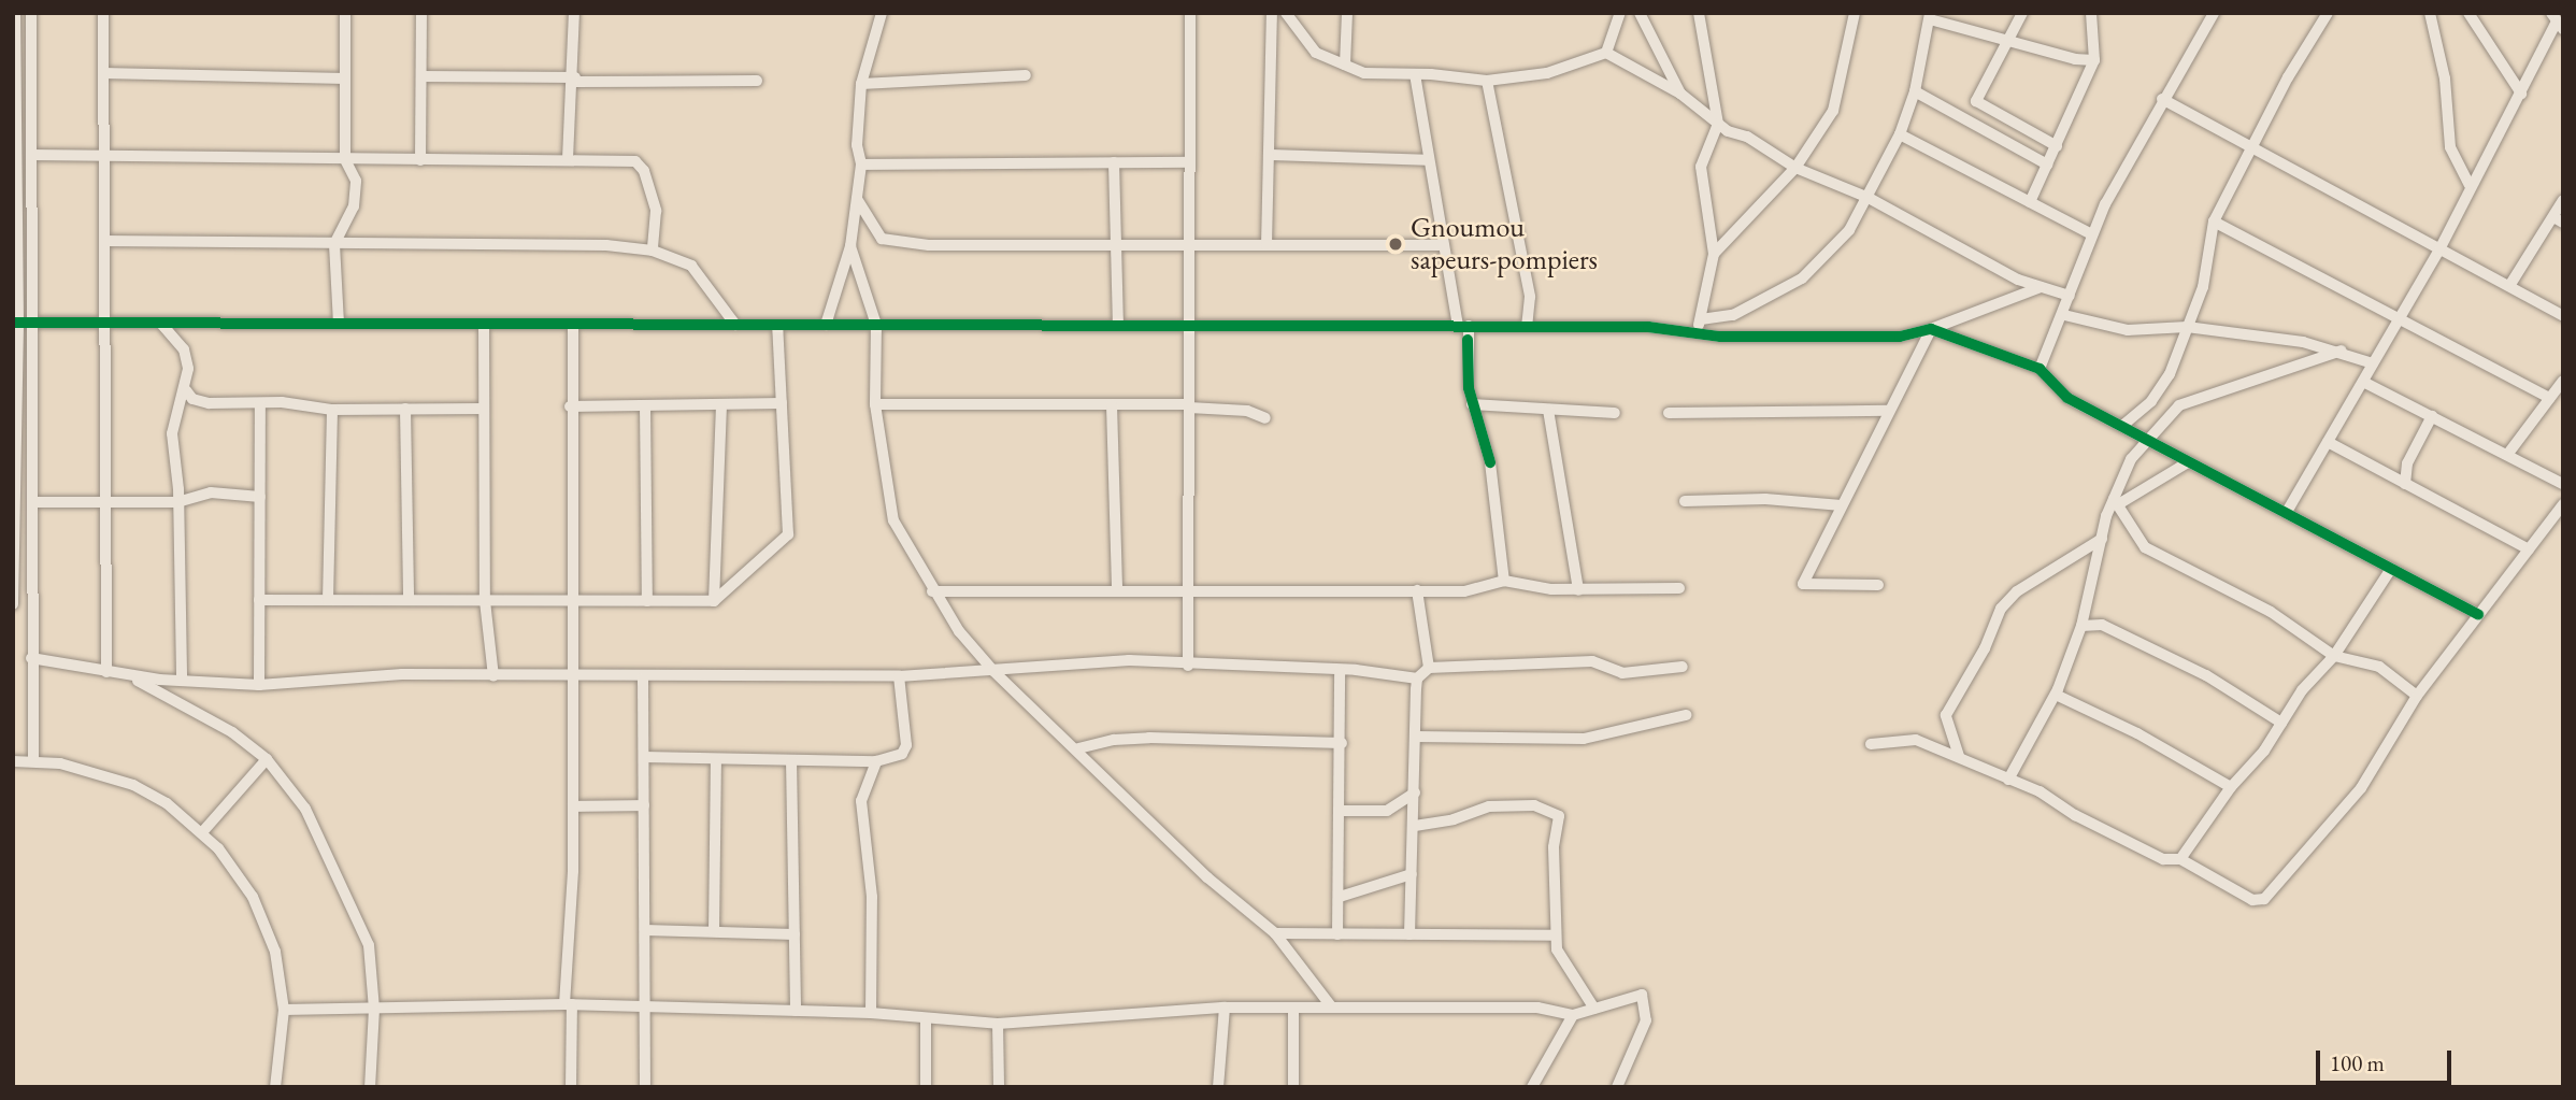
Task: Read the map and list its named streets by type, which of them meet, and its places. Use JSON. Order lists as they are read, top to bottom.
{
  "places": ["Gnoumou sapeurs-pompiers"],
  "scale_bar": "100 m"
}
